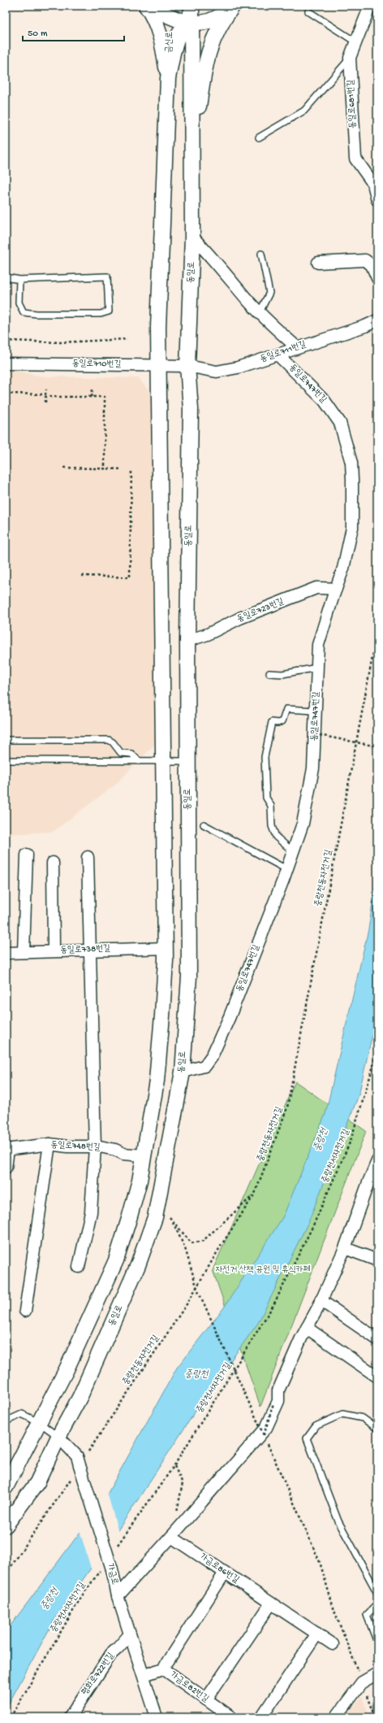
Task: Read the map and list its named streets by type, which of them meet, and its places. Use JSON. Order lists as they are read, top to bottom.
{
  "streets": {
    "street": [
      "금신로",
      "동일로681번길",
      "동일로",
      "동일로711번길",
      "동일로710번길",
      "동일로747번길",
      "동일로723번길",
      "동일로738번길",
      "동일로748번길",
      "가금로86번길",
      "가금로",
      "평화로722번길",
      "가금로82번길"
    ],
    "path": ["중랑천동자전거길", "중랑천서자전거길"]
  },
  "crossings": [
    ["동일로", "동일로711번길"],
    ["동일로", "동일로710번길"],
    ["동일로", "동일로747번길"],
    ["동일로", "동일로723번길"],
    ["동일로", "가금로"],
    ["동일로711번길", "동일로710번길"],
    ["동일로711번길", "동일로747번길"],
    ["동일로747번길", "동일로723번길"],
    ["중랑천서자전거길", "가금로"],
    ["가금로", "평화로722번길"],
    ["가금로", "가금로82번길"]
  ],
  "water": ["중랑천"],
  "parks": ["자전거 산책 공원 및 휴식카페"],
  "scale_bar": "50 m"
}
